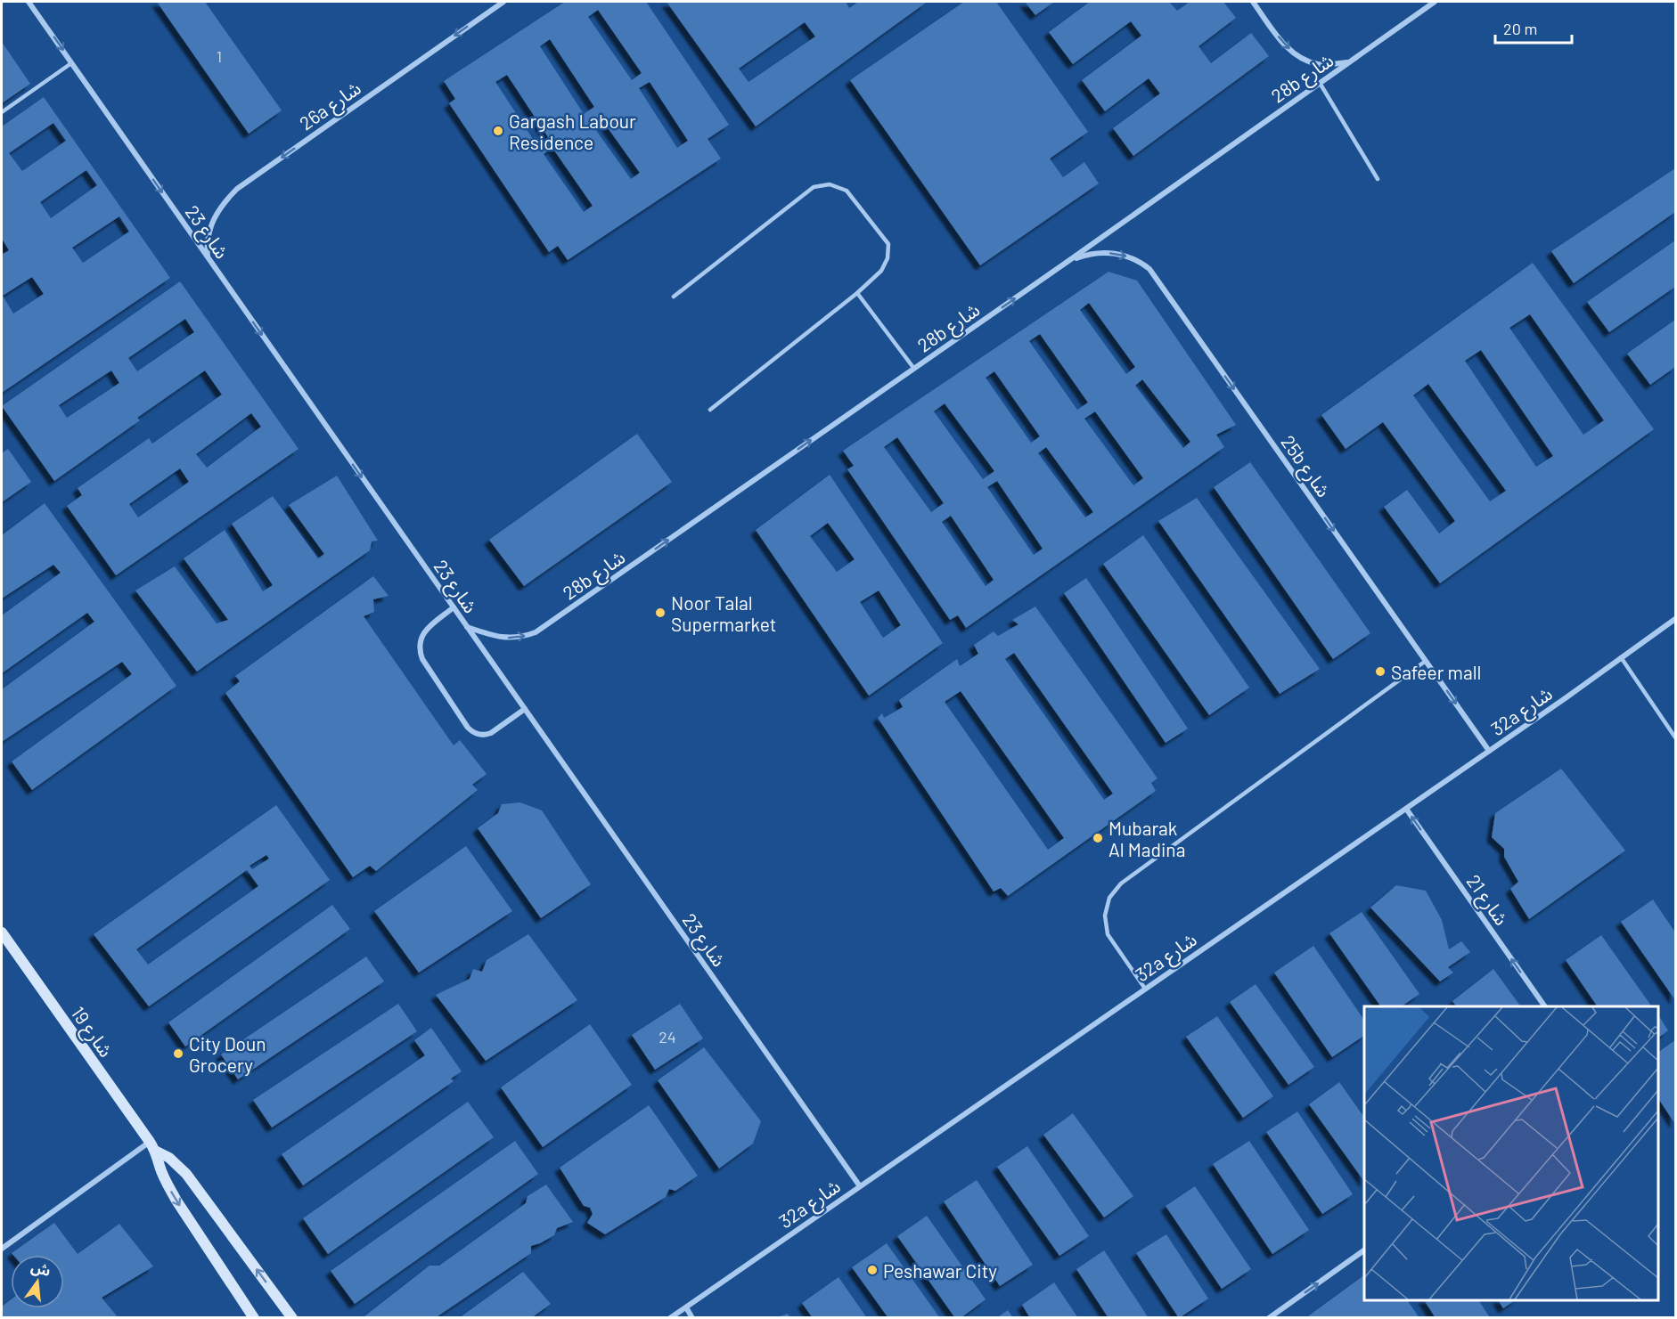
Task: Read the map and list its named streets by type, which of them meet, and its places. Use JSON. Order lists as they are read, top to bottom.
{
  "streets": {
    "street": [
      "28b شارع",
      "26a شارع",
      "شارع 23",
      "25b شارع",
      "32a شارع",
      "شارع 21",
      "شارع 19"
    ]
  },
  "crossings": [
    ["28b شارع", "شارع 23"],
    ["28b شارع", "25b شارع"],
    ["26a شارع", "شارع 23"],
    ["شارع 23", "32a شارع"],
    ["25b شارع", "32a شارع"],
    ["32a شارع", "شارع 21"]
  ],
  "one_way": [
    "28b شارع",
    "26a شارع",
    "شارع 23",
    "25b شارع",
    "شارع 21"
  ],
  "places": [
    "Gargash Labour Residence",
    "Noor Talal Supermarket",
    "Safeer mall",
    "Mubarak Al Madina",
    "City Doun Grocery",
    "Peshawar City"
  ],
  "house_numbers": ["1", "24"],
  "scale_bar": "20 m",
  "north": "top"
}
